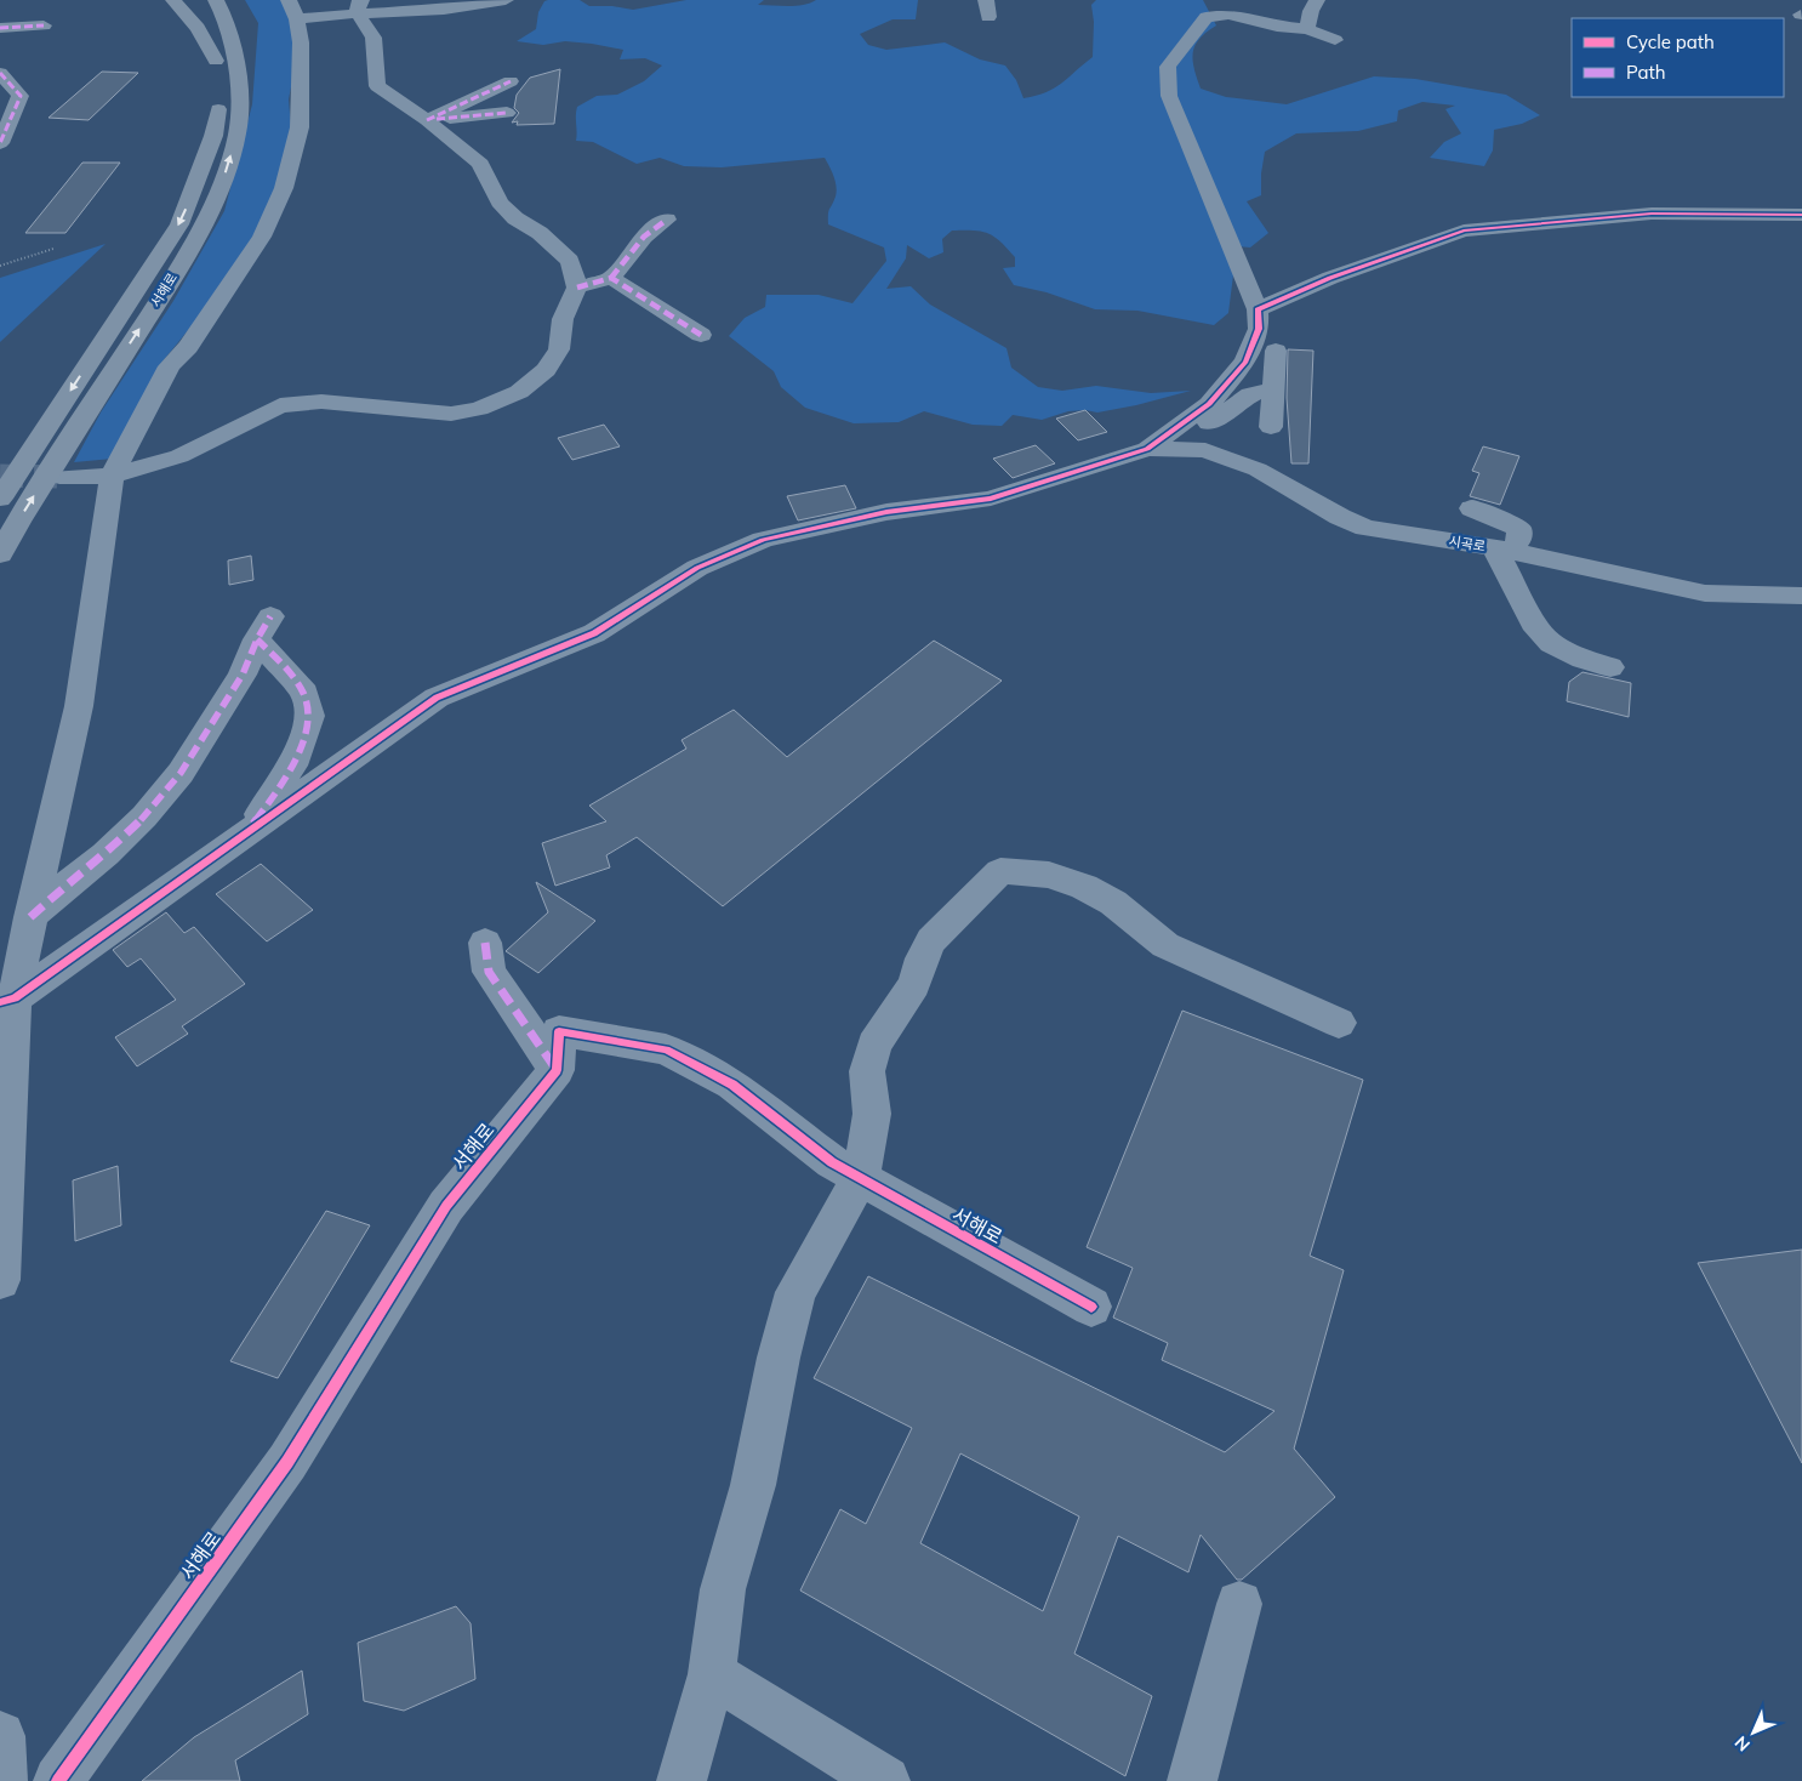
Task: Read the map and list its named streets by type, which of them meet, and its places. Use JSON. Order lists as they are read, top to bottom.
{
  "streets": {
    "highway": ["서해로"],
    "street": ["시곡로"]
  },
  "legend": ["Cycle path", "Path"],
  "north": "bottom left"
}
